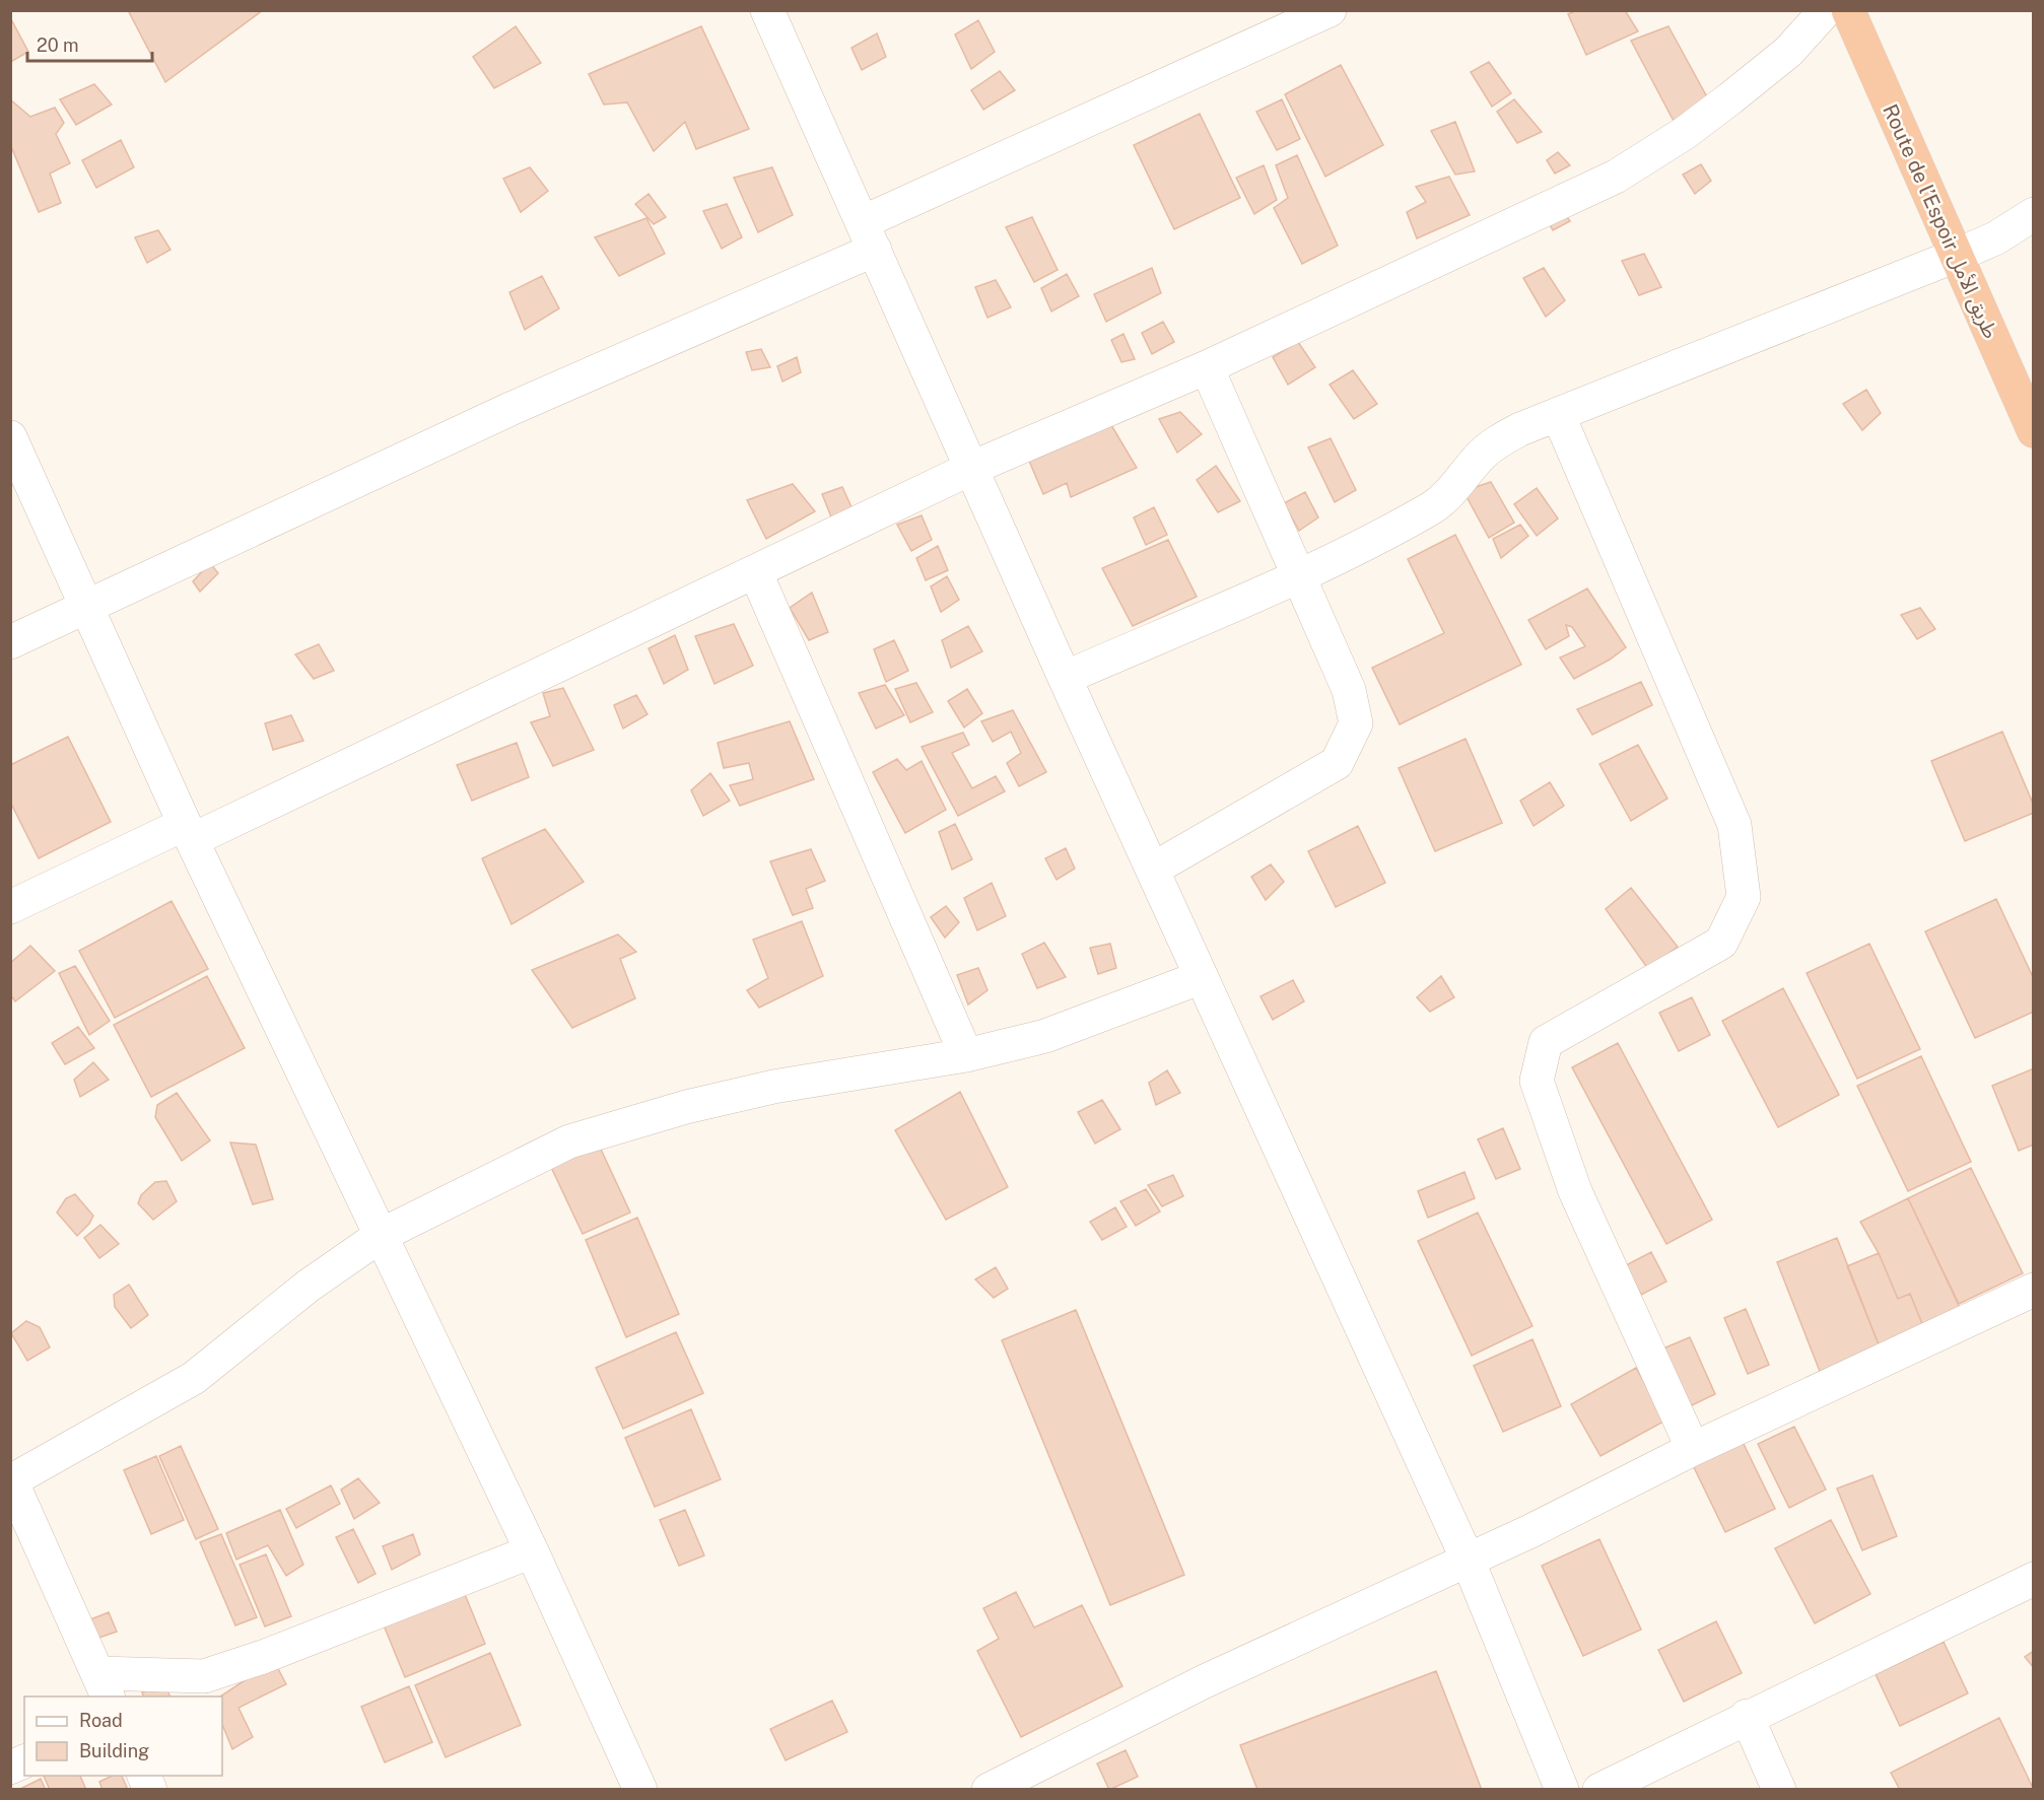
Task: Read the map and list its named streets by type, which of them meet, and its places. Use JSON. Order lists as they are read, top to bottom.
{
  "streets": {
    "highway": ["Route de l’Espoir طريق الأمل"]
  },
  "legend": ["Road", "Building"],
  "scale_bar": "20 m"
}
